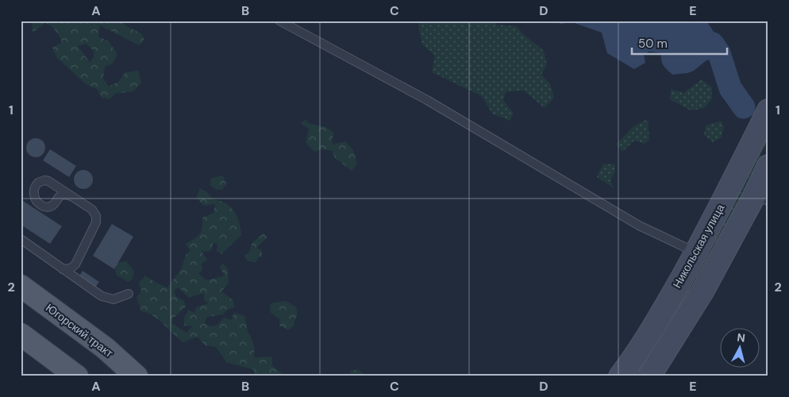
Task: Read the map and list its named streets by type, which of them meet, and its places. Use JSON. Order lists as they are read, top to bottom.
{
  "streets": {
    "main road": ["Югорский тракт"],
    "street": ["Никольская улица"]
  },
  "scale_bar": "50 m",
  "north": "top",
  "grid": {
    "columns": [
      "A",
      "B",
      "C",
      "D",
      "E"
    ],
    "rows": ["1", "2"]
  }
}
